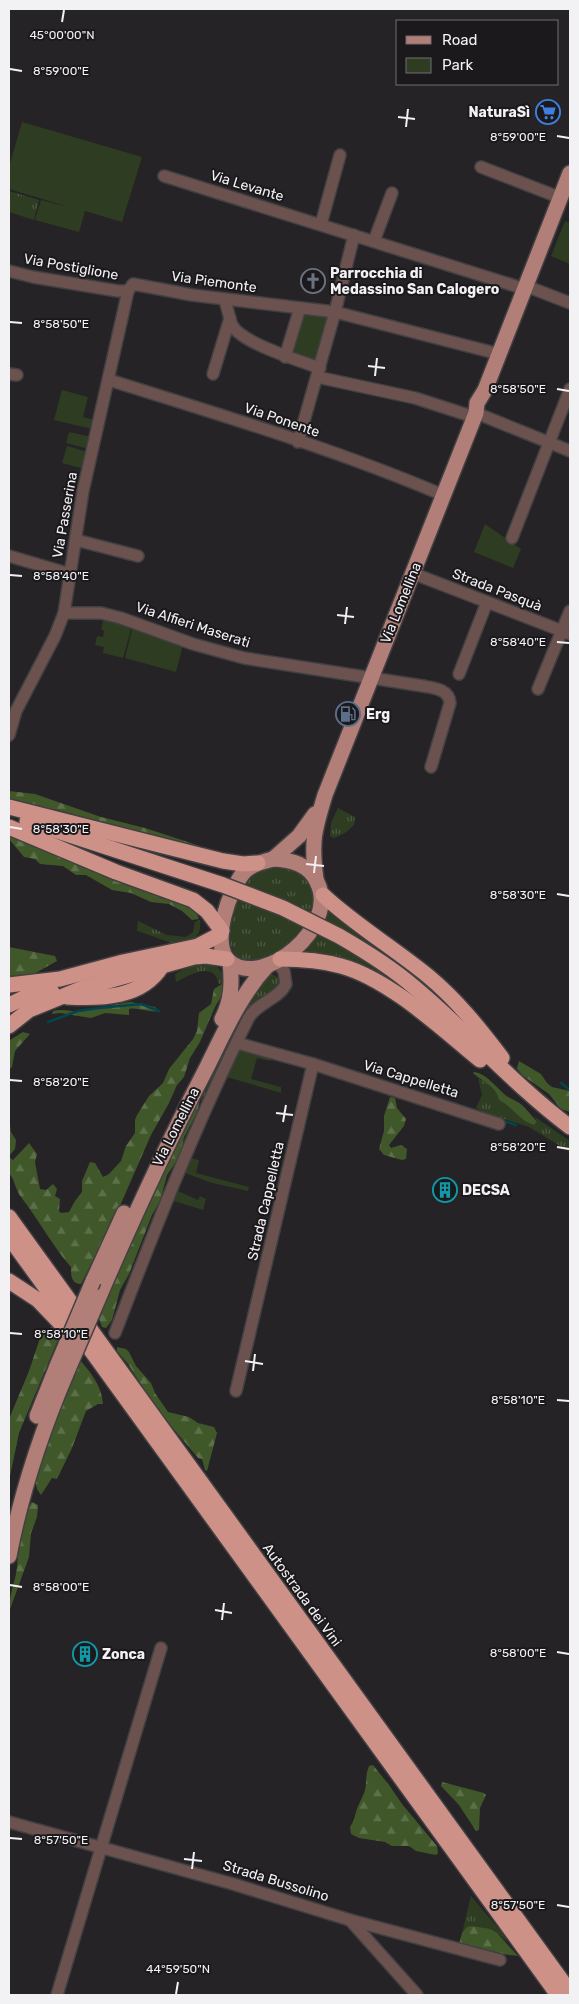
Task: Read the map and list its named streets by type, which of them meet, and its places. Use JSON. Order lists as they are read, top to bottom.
{
  "streets": {
    "highway": ["Autostrada dei Vini"],
    "main road": ["Via Lomellina"],
    "street": [
      "Via Levante",
      "Via Postiglione",
      "Via Piemonte",
      "Via Ponente",
      "Via Passerina",
      "Strada Pasquà",
      "Via Alfieri Maserati",
      "Via Cappelletta",
      "Strada Cappelletta",
      "Strada Bussolino"
    ]
  },
  "crossings": [
    ["Via Levante", "Via Lomellina"],
    ["Via Postiglione", "Via Piemonte"],
    ["Via Postiglione", "Via Passerina"],
    ["Via Piemonte", "Via Passerina"],
    ["Via Ponente", "Via Passerina"],
    ["Via Ponente", "Via Lomellina"],
    ["Via Passerina", "Via Alfieri Maserati"],
    ["Strada Pasquà", "Via Lomellina"],
    ["Via Lomellina", "Via Alfieri Maserati"],
    ["Via Cappelletta", "Strada Cappelletta"]
  ],
  "places": {
    "supermarket": ["NaturaSì"],
    "church": ["Parrocchia di Medassino San Calogero"],
    "fuel station": ["Erg"],
    "building": ["DECSA", "Zonca"]
  },
  "legend": ["Road", "Park"],
  "coordinates": [
    "45°00'00\"N",
    "8°59'00\"E",
    "8°58'50\"E",
    "8°58'40\"E",
    "8°58'30\"E",
    "8°58'20\"E",
    "8°58'10\"E",
    "8°58'00\"E",
    "8°57'50\"E",
    "44°59'50\"N"
  ]
}
